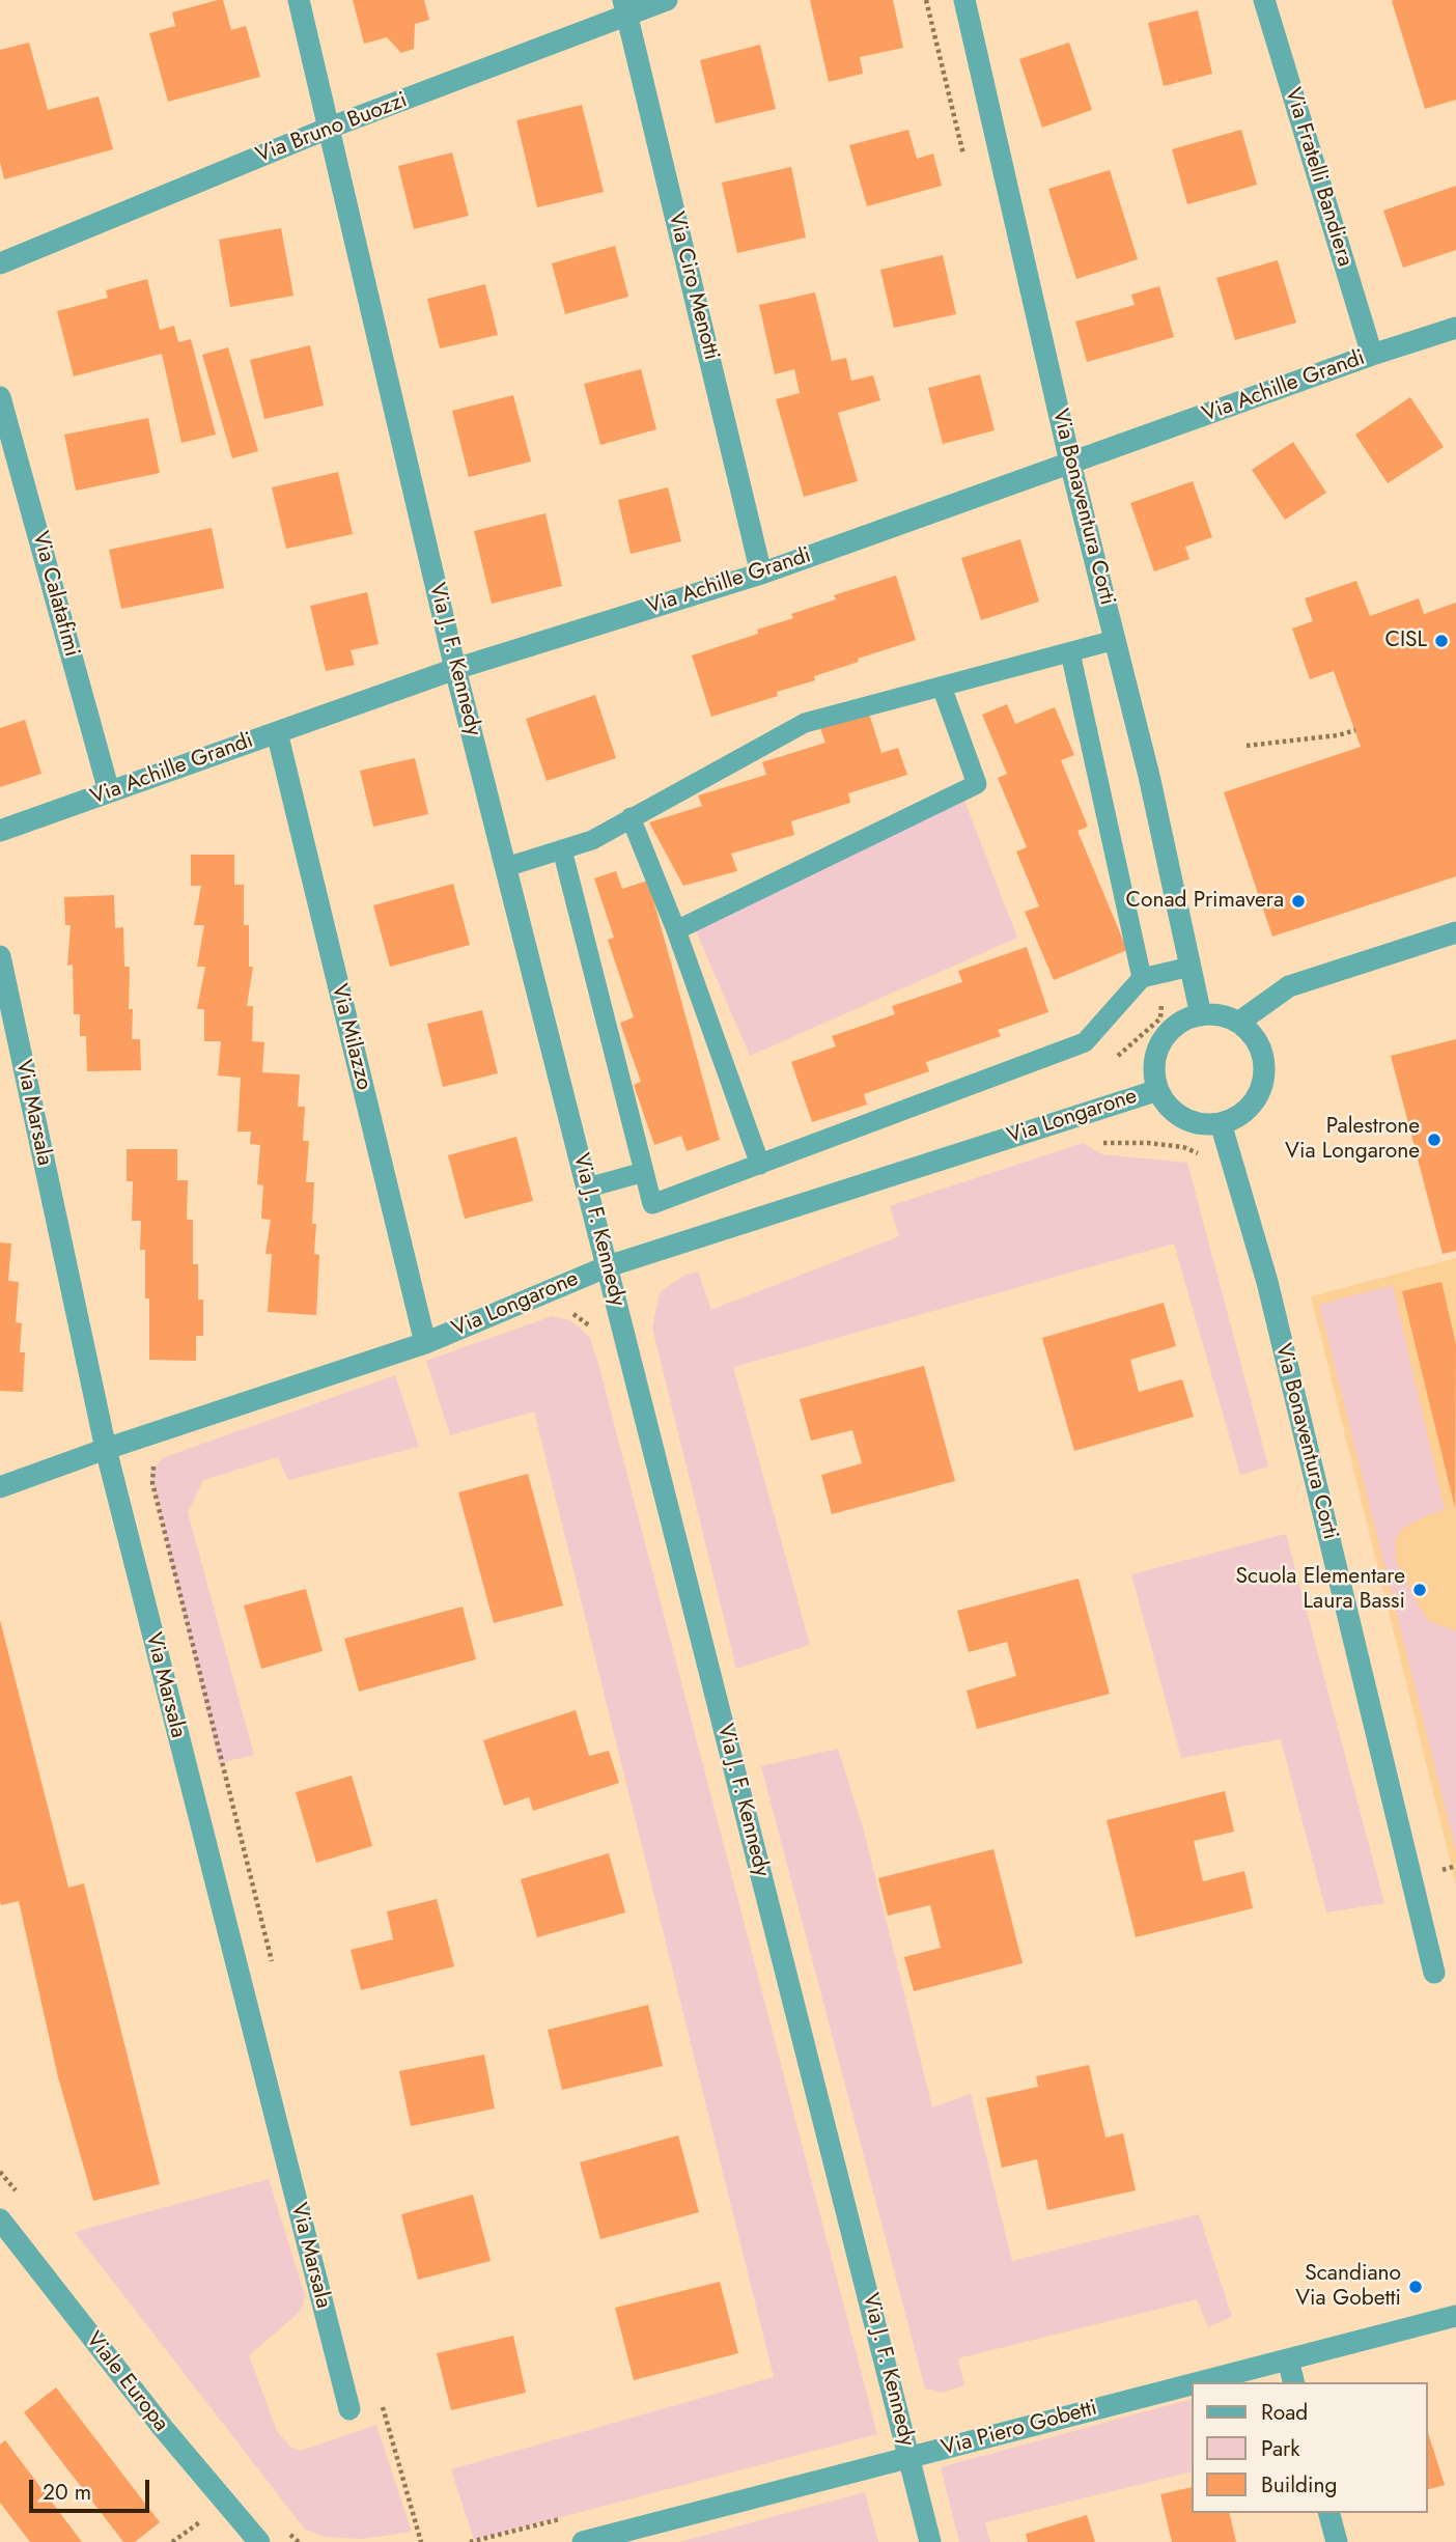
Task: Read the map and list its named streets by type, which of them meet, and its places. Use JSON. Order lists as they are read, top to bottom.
{
  "streets": {
    "street": [
      "Via Bruno Buozzi",
      "Via Fratelli Bandiera",
      "Via Ciro Menotti",
      "Via Achille Grandi",
      "Via Bonaventura Corti",
      "Via Calatafimi",
      "Via J. F. Kennedy",
      "Via Milazzo",
      "Via Marsala",
      "Via Longarone",
      "Viale Europa",
      "Via Piero Gobetti"
    ]
  },
  "crossings": [
    ["Via Bruno Buozzi", "Via Ciro Menotti"],
    ["Via Bruno Buozzi", "Via J. F. Kennedy"],
    ["Via Fratelli Bandiera", "Via Achille Grandi"],
    ["Via Ciro Menotti", "Via Achille Grandi"],
    ["Via Achille Grandi", "Via Bonaventura Corti"],
    ["Via Achille Grandi", "Via Calatafimi"],
    ["Via Achille Grandi", "Via J. F. Kennedy"],
    ["Via Achille Grandi", "Via Milazzo"],
    ["Via Bonaventura Corti", "Via Longarone"],
    ["Via J. F. Kennedy", "Via Longarone"],
    ["Via J. F. Kennedy", "Via Piero Gobetti"],
    ["Via Milazzo", "Via Longarone"],
    ["Via Marsala", "Via Longarone"]
  ],
  "places": [
    "CISL",
    "Conad Primavera",
    "Palestrone Via Longarone",
    "Scuola Elementare Laura Bassi",
    "Scandiano Via Gobetti"
  ],
  "legend": ["Road", "Park", "Building"],
  "scale_bar": "20 m"
}
